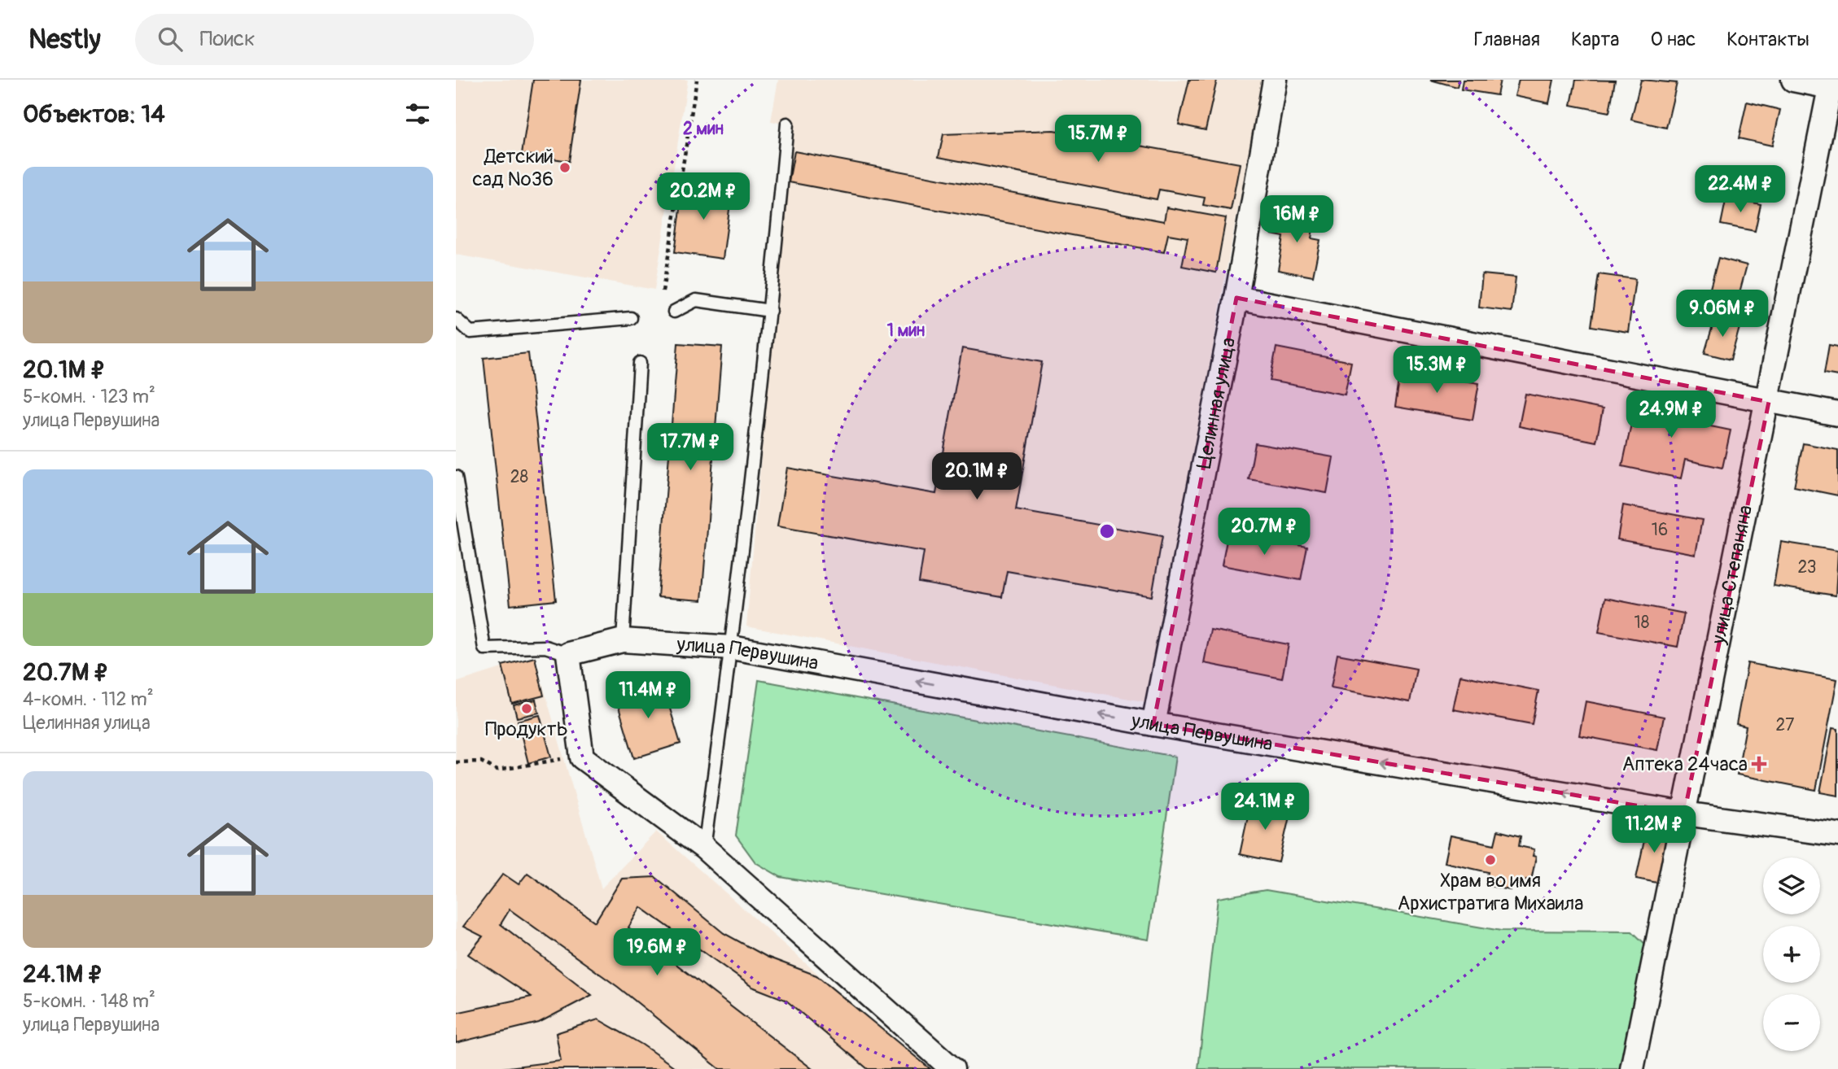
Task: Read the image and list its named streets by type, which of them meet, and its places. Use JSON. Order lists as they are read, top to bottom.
{
  "streets": {
    "street": ["Целинная улица", "улица Степаняна", "улица Первушина"]
  },
  "crossings": [
    ["Целинная улица", "улица Первушина"],
    ["улица Степаняна", "улица Первушина"]
  ],
  "one_way": ["улица Первушина"],
  "places": {
    "other": ["Детский сад №36", "ПродуктЬ", "Храм во имя Архистратига Михаила"],
    "health": ["Аптека 24часа"]
  },
  "house_numbers": [
    "28",
    "16",
    "23",
    "18",
    "27"
  ],
  "page": {
    "header": "Nestly",
    "search": "Поиск",
    "nav": [
      "Главная",
      "Карта",
      "О нас",
      "Контакты"
    ],
    "heading": "Объектов: 14",
    "price": [
      "15.7M ₽",
      "22.4M ₽",
      "20.2M ₽",
      "16M ₽",
      "9.06M ₽",
      "15.3M ₽",
      "24.9M ₽",
      "17.7M ₽",
      "20.1M ₽",
      "20.7M ₽",
      "11.4M ₽",
      "24.1M ₽",
      "11.2M ₽",
      "19.6M ₽"
    ],
    "list": [
      {
        "name": "20.1M ₽",
        "note": "5-комн. · 123 m² · улица Первушина"
      },
      {
        "name": "20.7M ₽",
        "note": "4-комн. · 112 m² · Целинная улица"
      },
      {
        "name": "24.1M ₽",
        "note": "5-комн. · 148 m² · улица Первушина"
      }
    ],
    "map_buttons": ["+", "−"]
  },
  "rings": ["2 мин", "1 мин"]
}
